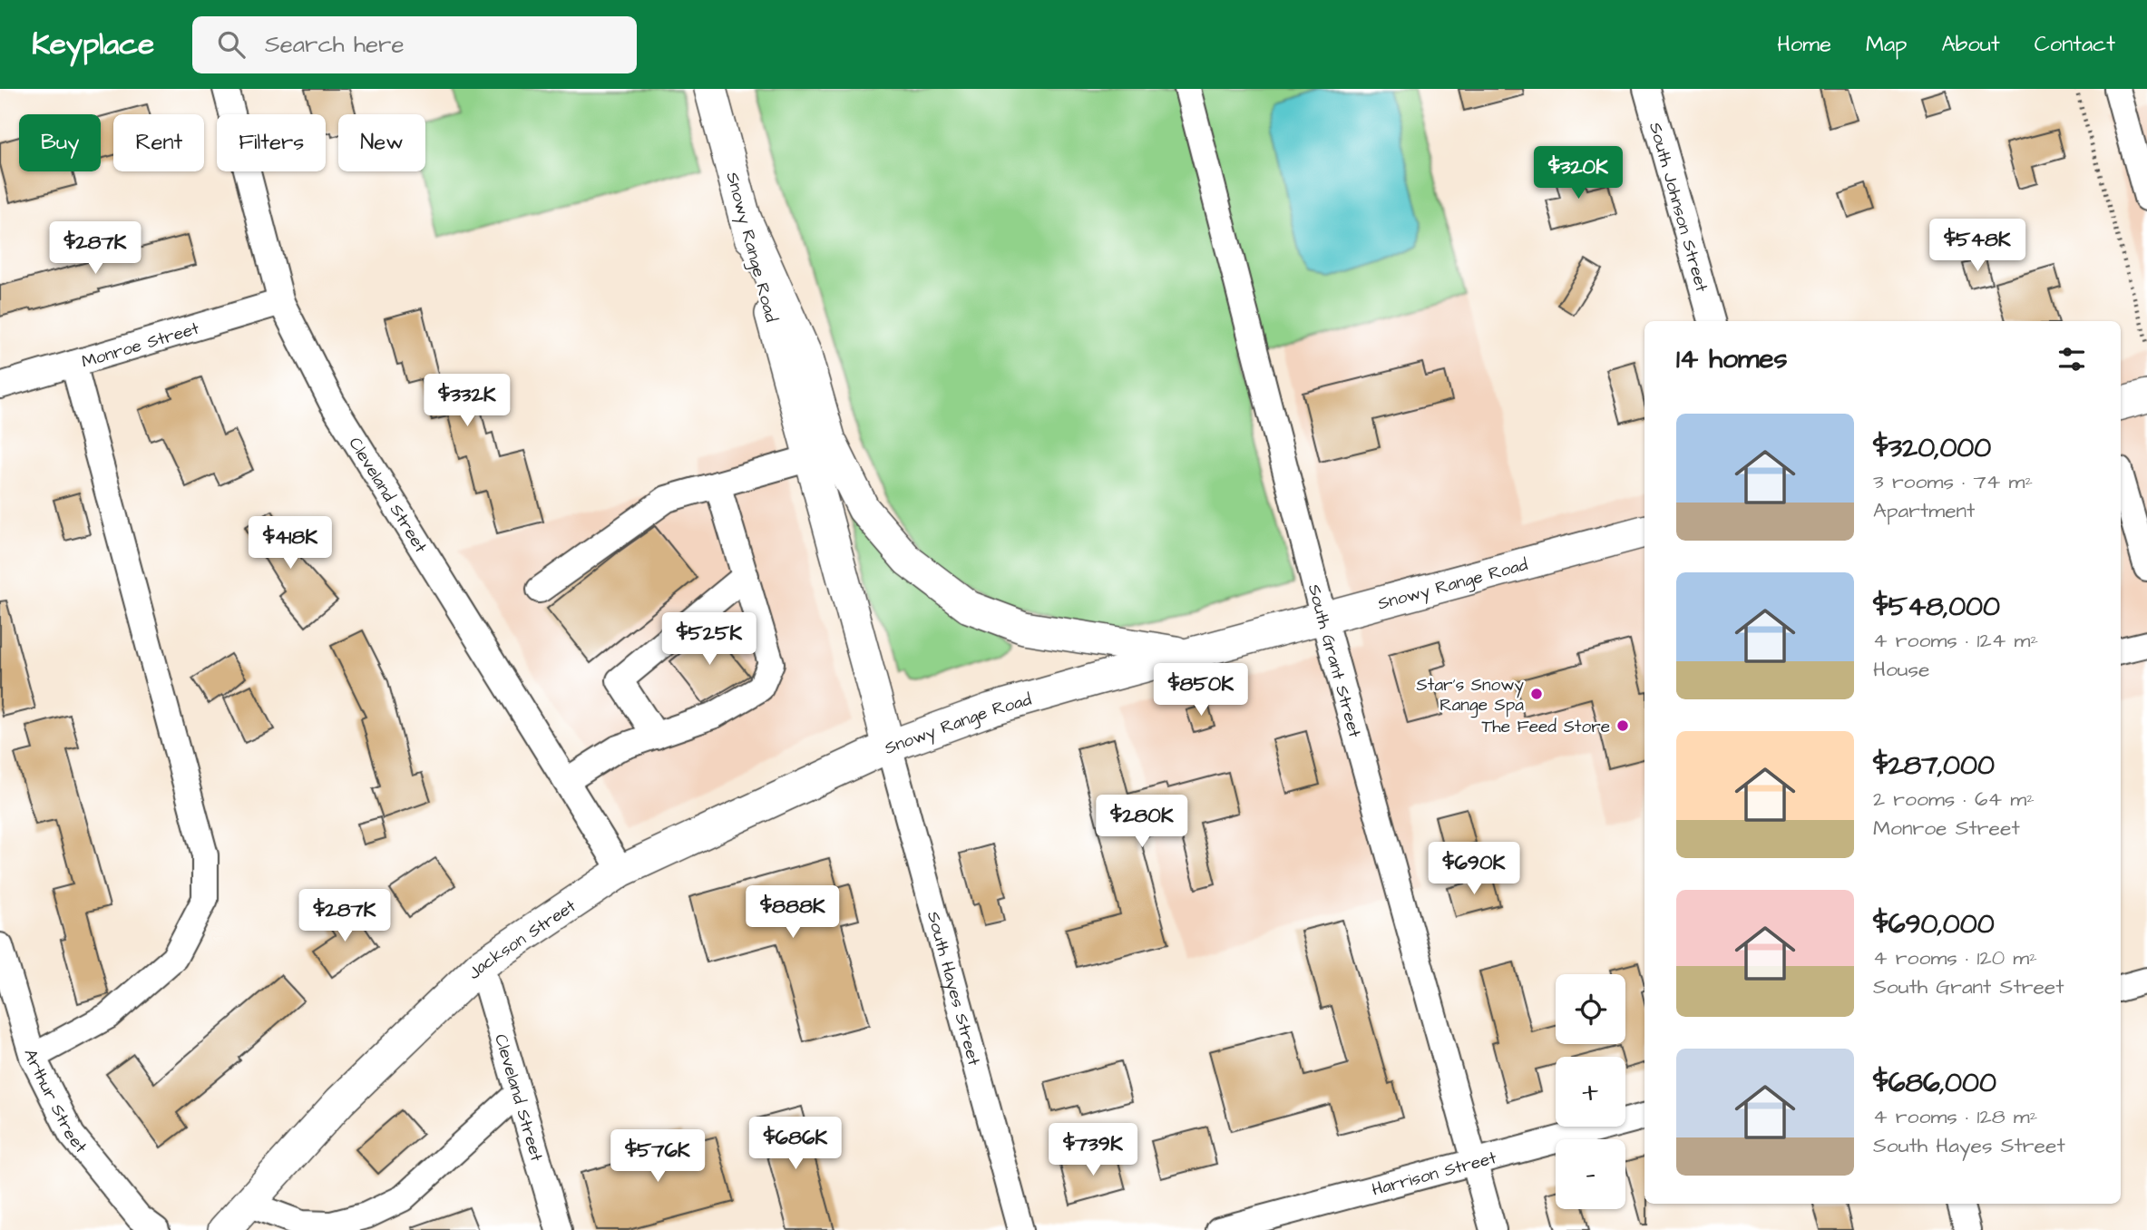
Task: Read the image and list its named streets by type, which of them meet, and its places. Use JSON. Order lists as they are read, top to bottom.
{
  "streets": {
    "main road": ["Snowy Range Road", "Jackson Street"],
    "street": [
      "South Johnson Street",
      "Monroe Street",
      "Cleveland Street",
      "South Grant Street",
      "South Hayes Street",
      "Arthur Street",
      "Harrison Street"
    ]
  },
  "crossings": [
    ["Snowy Range Road", "South Grant Street"],
    ["Snowy Range Road", "Jackson Street"],
    ["Snowy Range Road", "South Hayes Street"],
    ["Monroe Street", "Cleveland Street"],
    ["Cleveland Street", "Jackson Street"],
    ["South Grant Street", "Harrison Street"],
    ["Jackson Street", "South Hayes Street"]
  ],
  "places": ["Star's Snowy Range Spa", "The Feed Store"],
  "page": {
    "header": "Keyplace",
    "search": "Search here",
    "nav": [
      "Home",
      "Map",
      "About",
      "Contact"
    ],
    "chip": [
      "Buy",
      "Rent",
      "Filters",
      "New"
    ],
    "price": [
      "$320K",
      "$548K",
      "$287K",
      "$332K",
      "$418K",
      "$525K",
      "$850K",
      "$280K",
      "$690K",
      "$888K",
      "$287K",
      "$686K",
      "$739K",
      "$576K"
    ],
    "heading": "14 homes",
    "list": [
      {
        "name": "$320,000",
        "note": "3 rooms · 74 m² · Apartment"
      },
      {
        "name": "$548,000",
        "note": "4 rooms · 124 m² · House"
      },
      {
        "name": "$287,000",
        "note": "2 rooms · 64 m² · Monroe Street"
      },
      {
        "name": "$690,000",
        "note": "4 rooms · 120 m² · South Grant Street"
      },
      {
        "name": "$686,000",
        "note": "4 rooms · 128 m² · South Hayes Street"
      }
    ],
    "map_buttons": ["+", "−"]
  }
}
